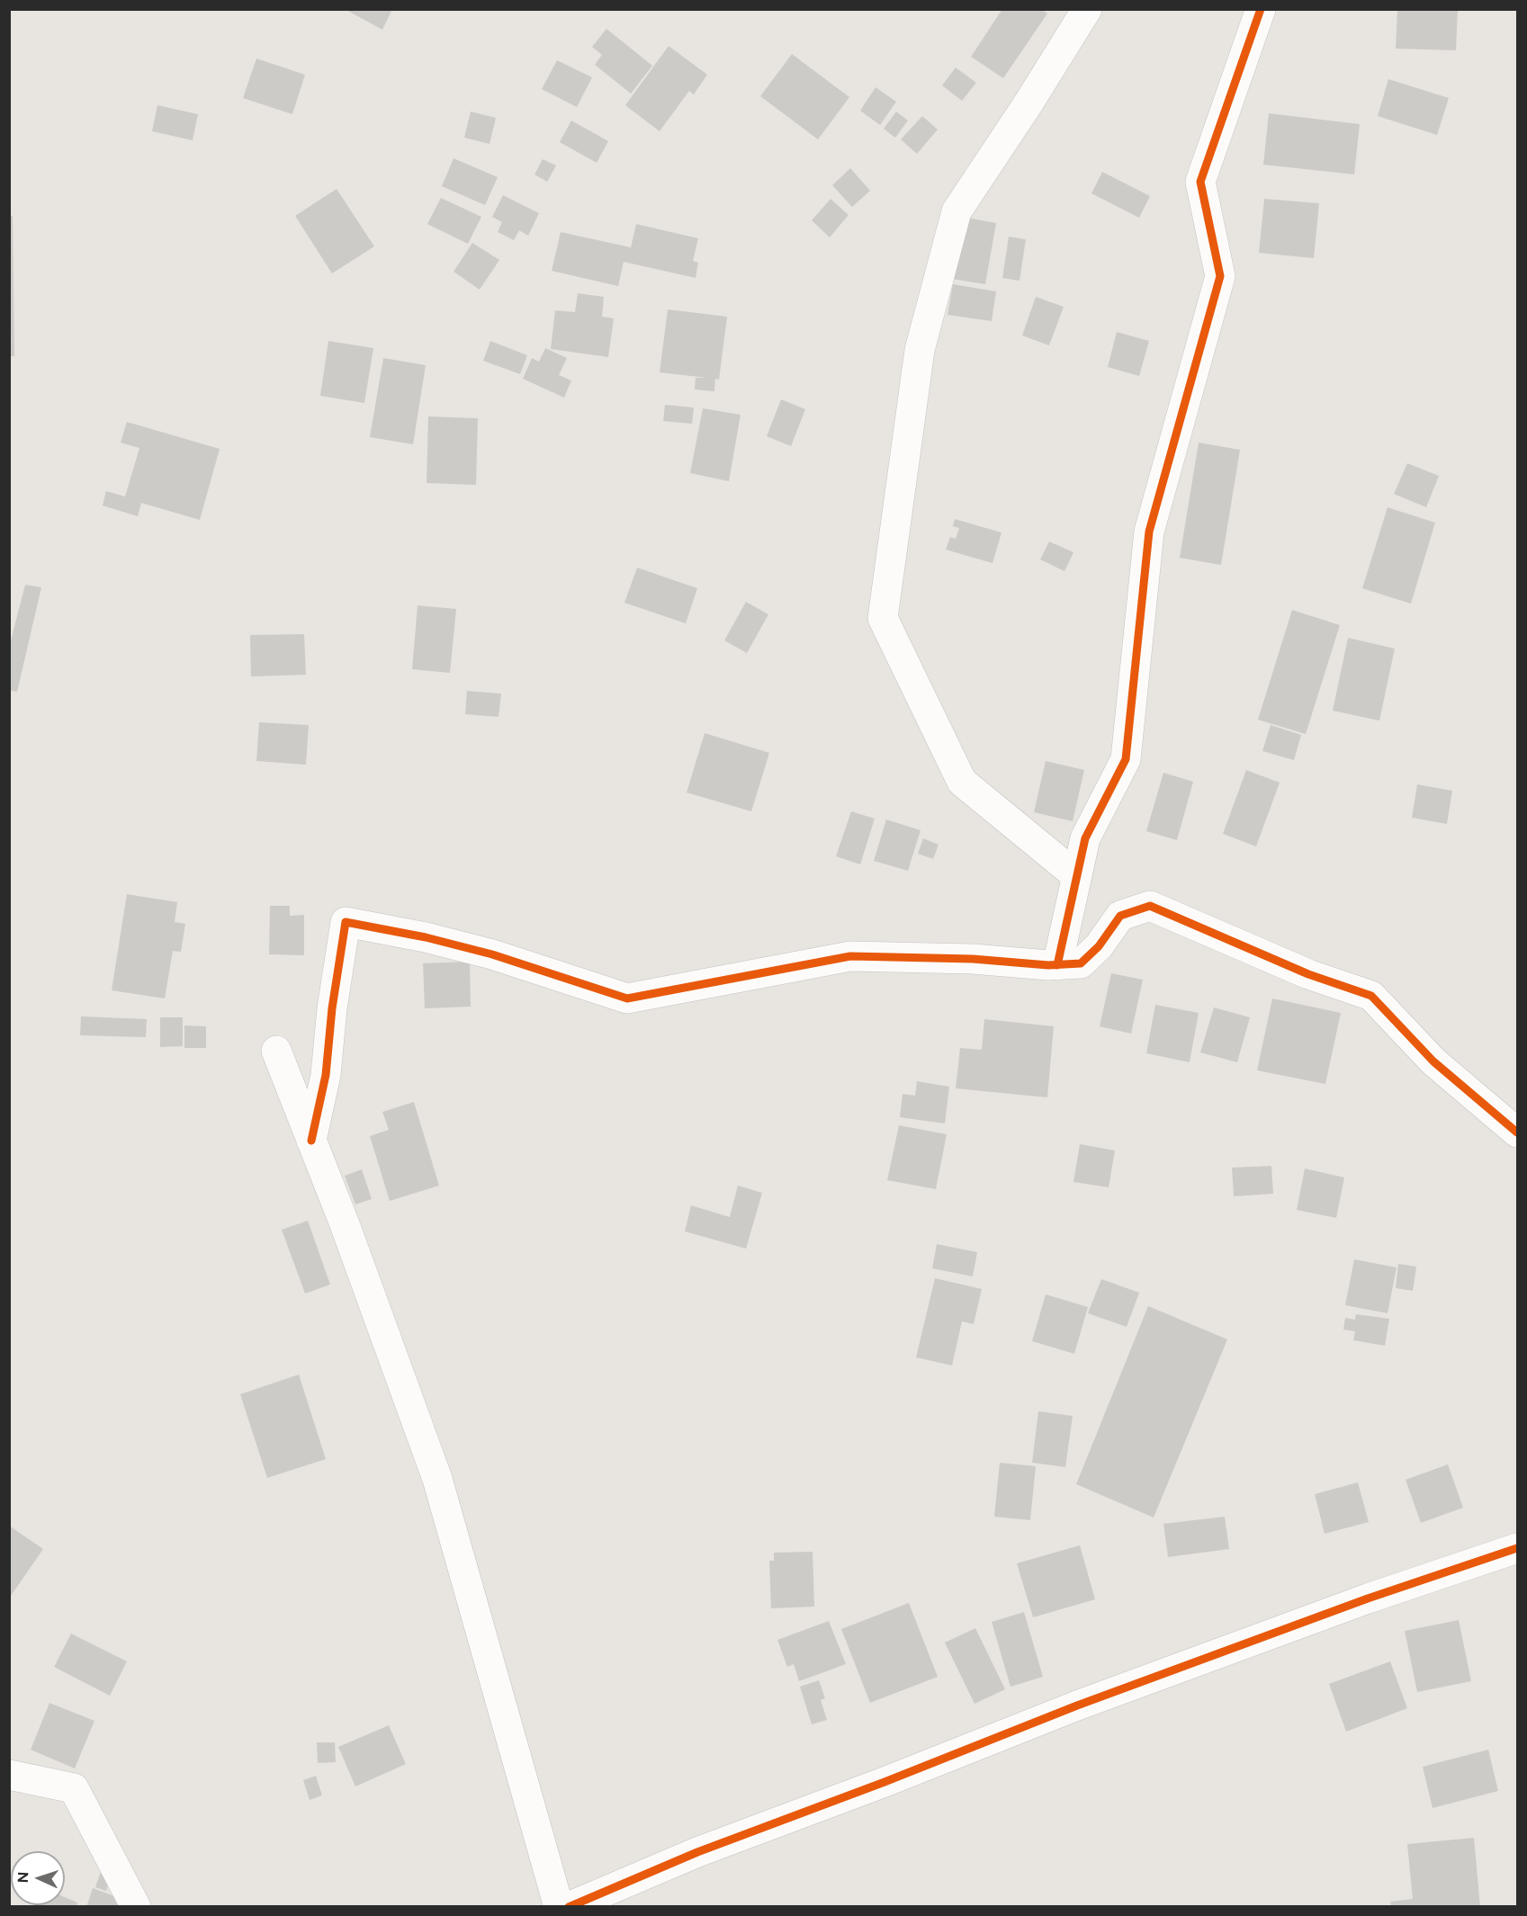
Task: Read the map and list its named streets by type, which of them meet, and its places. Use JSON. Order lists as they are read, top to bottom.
{
  "north": "left"
}
